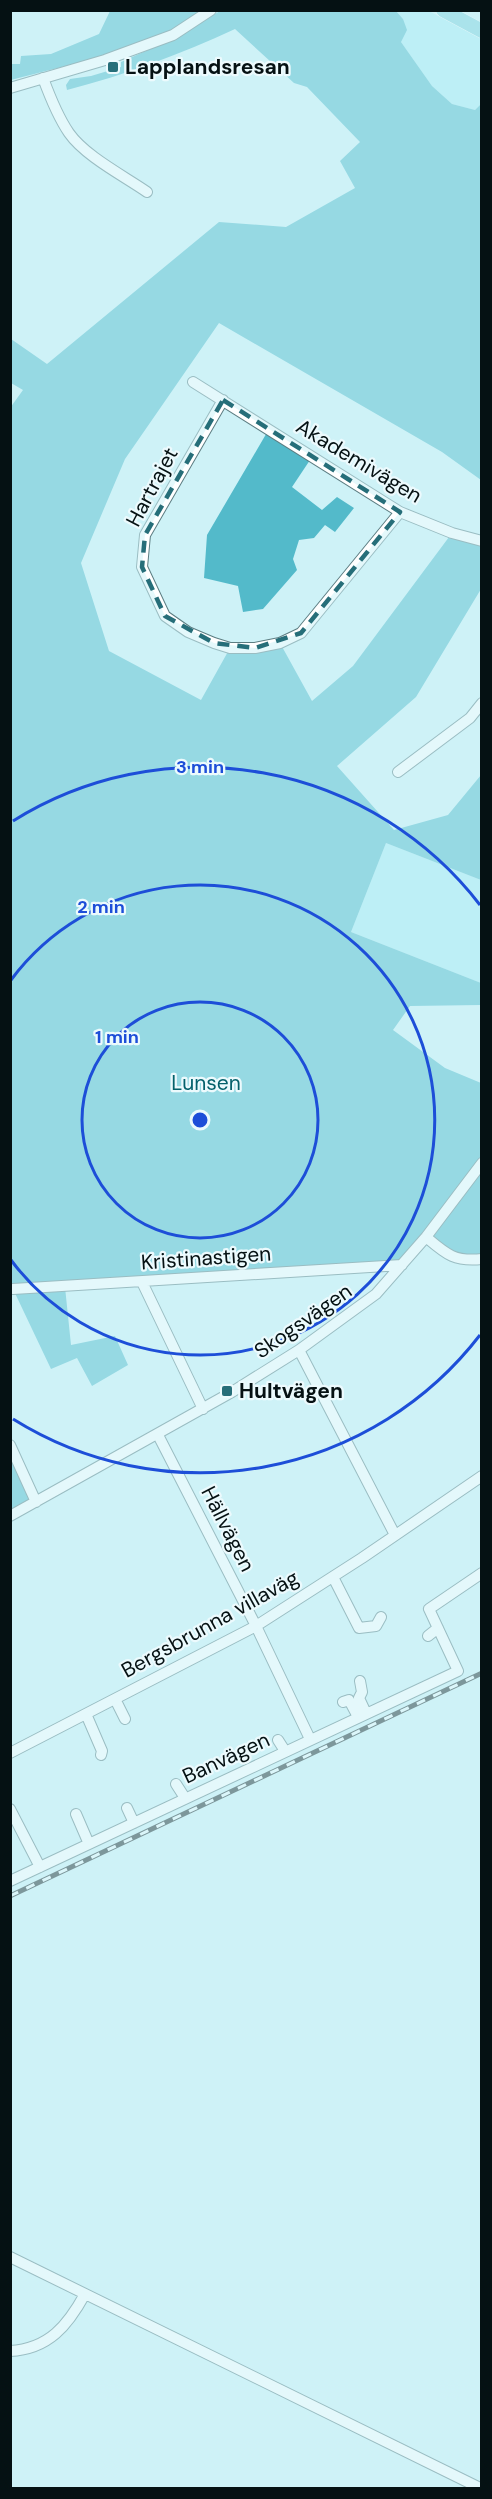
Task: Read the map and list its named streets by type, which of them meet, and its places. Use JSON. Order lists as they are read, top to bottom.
{
  "streets": {
    "street": [
      "Akademivägen",
      "Hartrajet",
      "Kristinastigen",
      "Skogsvägen",
      "Hällvägen",
      "Bergsbrunna villaväg",
      "Banvägen"
    ]
  },
  "crossings": [
    ["Akademivägen", "Hartrajet"],
    ["Kristinastigen", "Skogsvägen"],
    ["Skogsvägen", "Hällvägen"],
    ["Hällvägen", "Bergsbrunna villaväg"],
    ["Hällvägen", "Banvägen"]
  ],
  "parks": ["Lunsen"],
  "places": {
    "transit": ["Lapplandsresan", "Hultvägen"]
  },
  "rings": ["3 min", "2 min", "1 min"]
}
